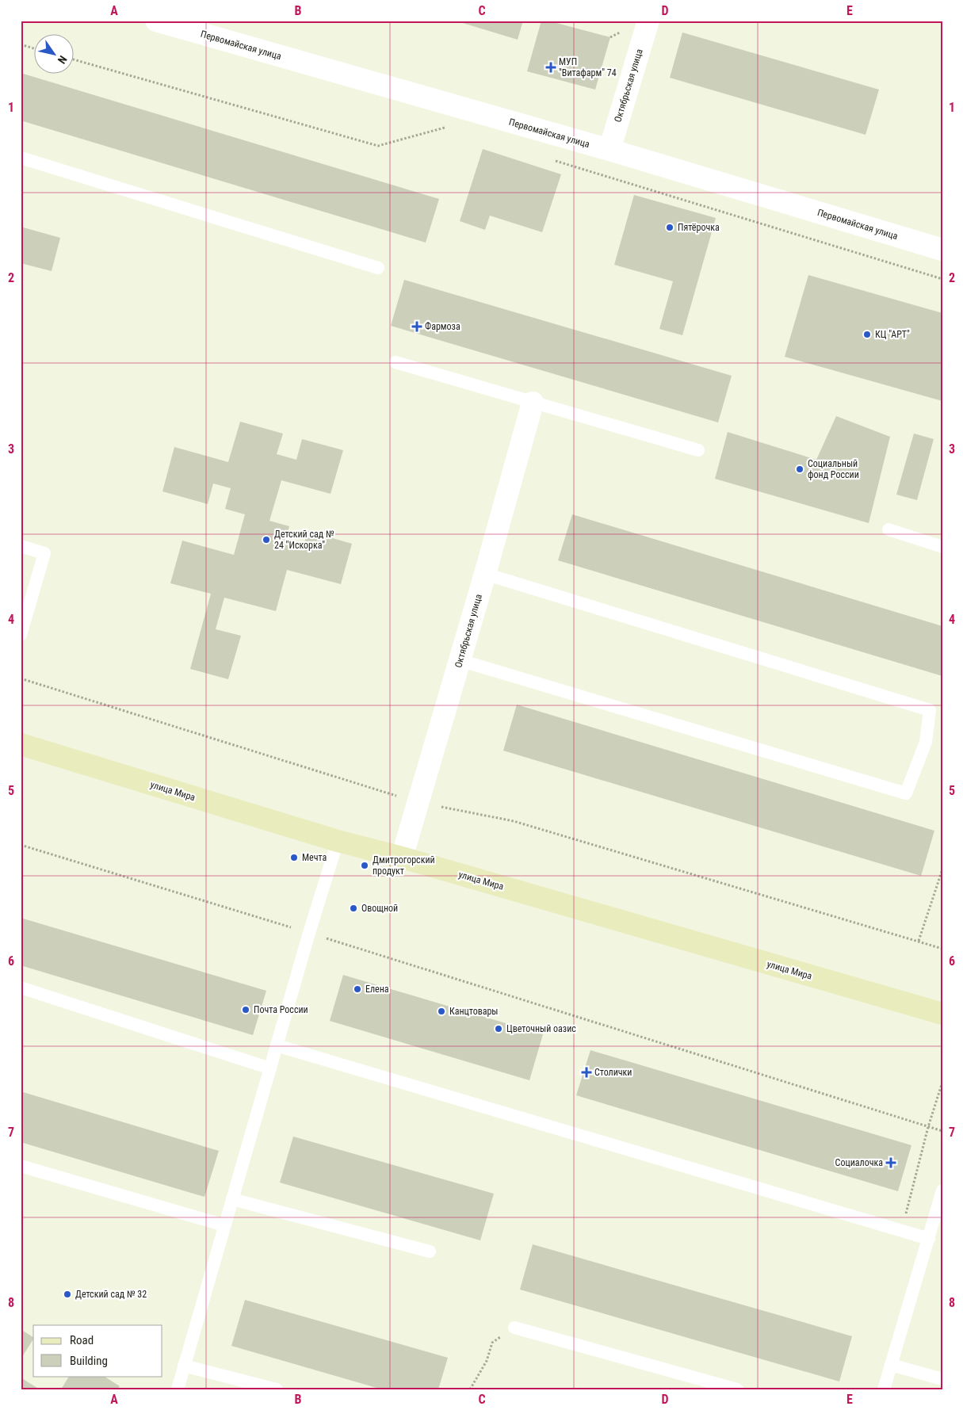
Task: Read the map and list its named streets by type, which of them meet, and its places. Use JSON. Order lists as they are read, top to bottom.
{
  "streets": {
    "main road": ["улица Мира"],
    "street": ["Первомайская улица", "Октябрьская улица"]
  },
  "crossings": [
    ["Первомайская улица", "Октябрьская улица"],
    ["Октябрьская улица", "улица Мира"]
  ],
  "places": {
    "health": [
      "МУП \"Витафарм\" 74",
      "Фармоза",
      "Столички",
      "Социалочка"
    ],
    "other": [
      "Пятёрочка",
      "КЦ \"АРТ\"",
      "Социальный фонд России",
      "Детский сад № 24 \"Искорка\"",
      "Мечта",
      "Дмитрогорский продукт",
      "Овощной",
      "Елена",
      "Почта России",
      "Канцтовары",
      "Цветочный оазис",
      "Детский сад № 32"
    ]
  },
  "legend": ["Road", "Building"],
  "north": "bottom right",
  "grid": {
    "columns": [
      "A",
      "B",
      "C",
      "D",
      "E"
    ],
    "rows": [
      "1",
      "2",
      "3",
      "4",
      "5",
      "6",
      "7",
      "8"
    ]
  }
}
